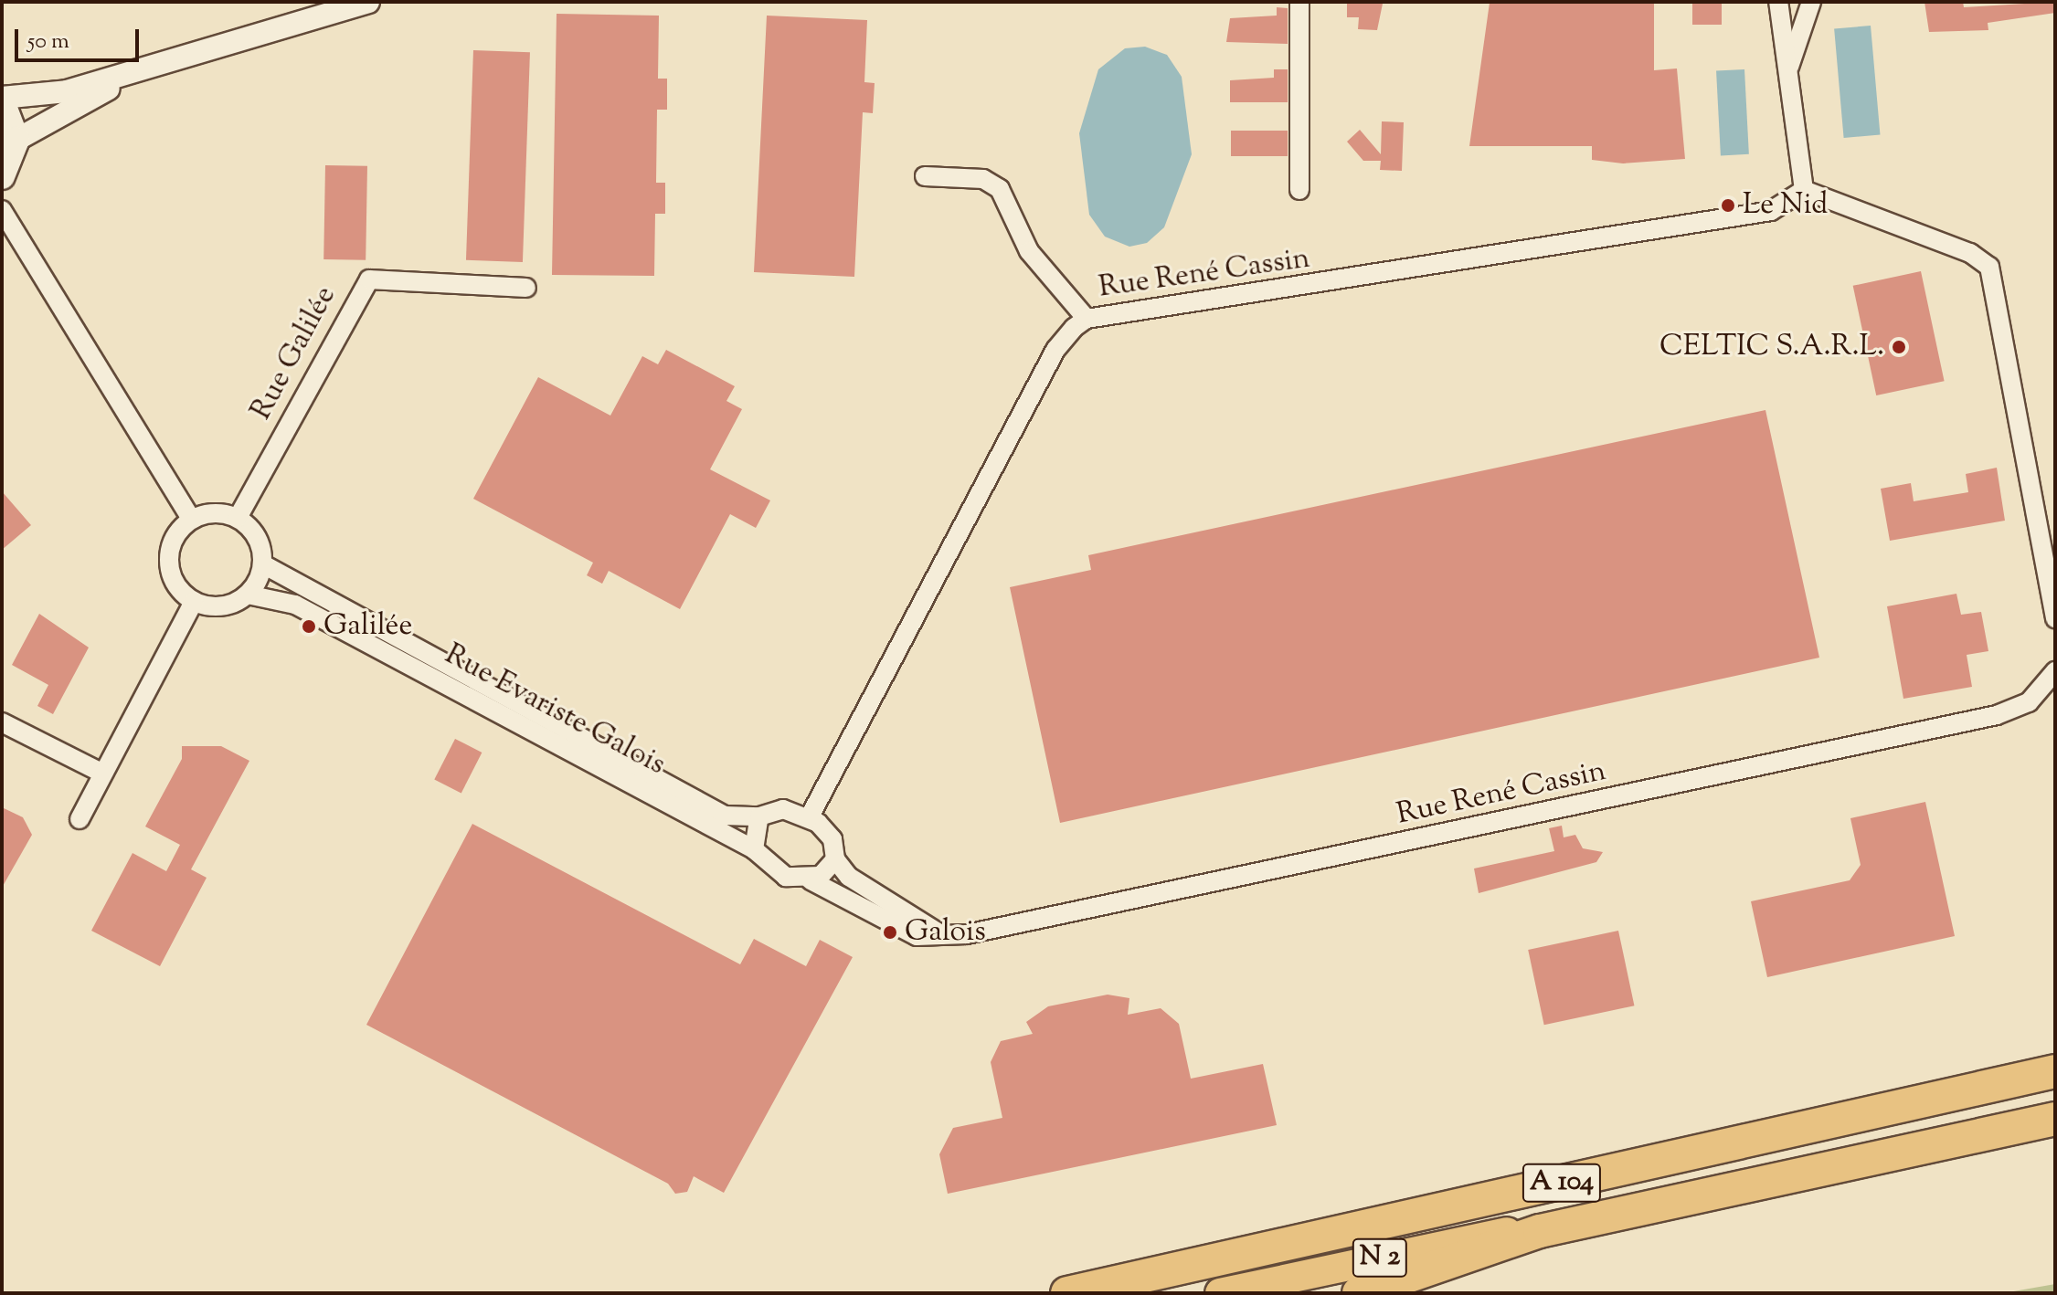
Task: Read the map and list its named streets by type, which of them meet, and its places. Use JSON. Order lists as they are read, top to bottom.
{
  "streets": {
    "highway": ["A 104", "N 2"],
    "street": ["Rue René Cassin", "Rue Galilée", "Rue Evariste Galois"]
  },
  "crossings": [
    ["Rue René Cassin", "Rue Evariste Galois"],
    ["Rue Galilée", "Rue Evariste Galois"],
    ["A 104", "N 2"]
  ],
  "places": [
    "Le Nid",
    "CELTIC S.A.R.L.",
    "Galilée",
    "Galois"
  ],
  "scale_bar": "50 m"
}
